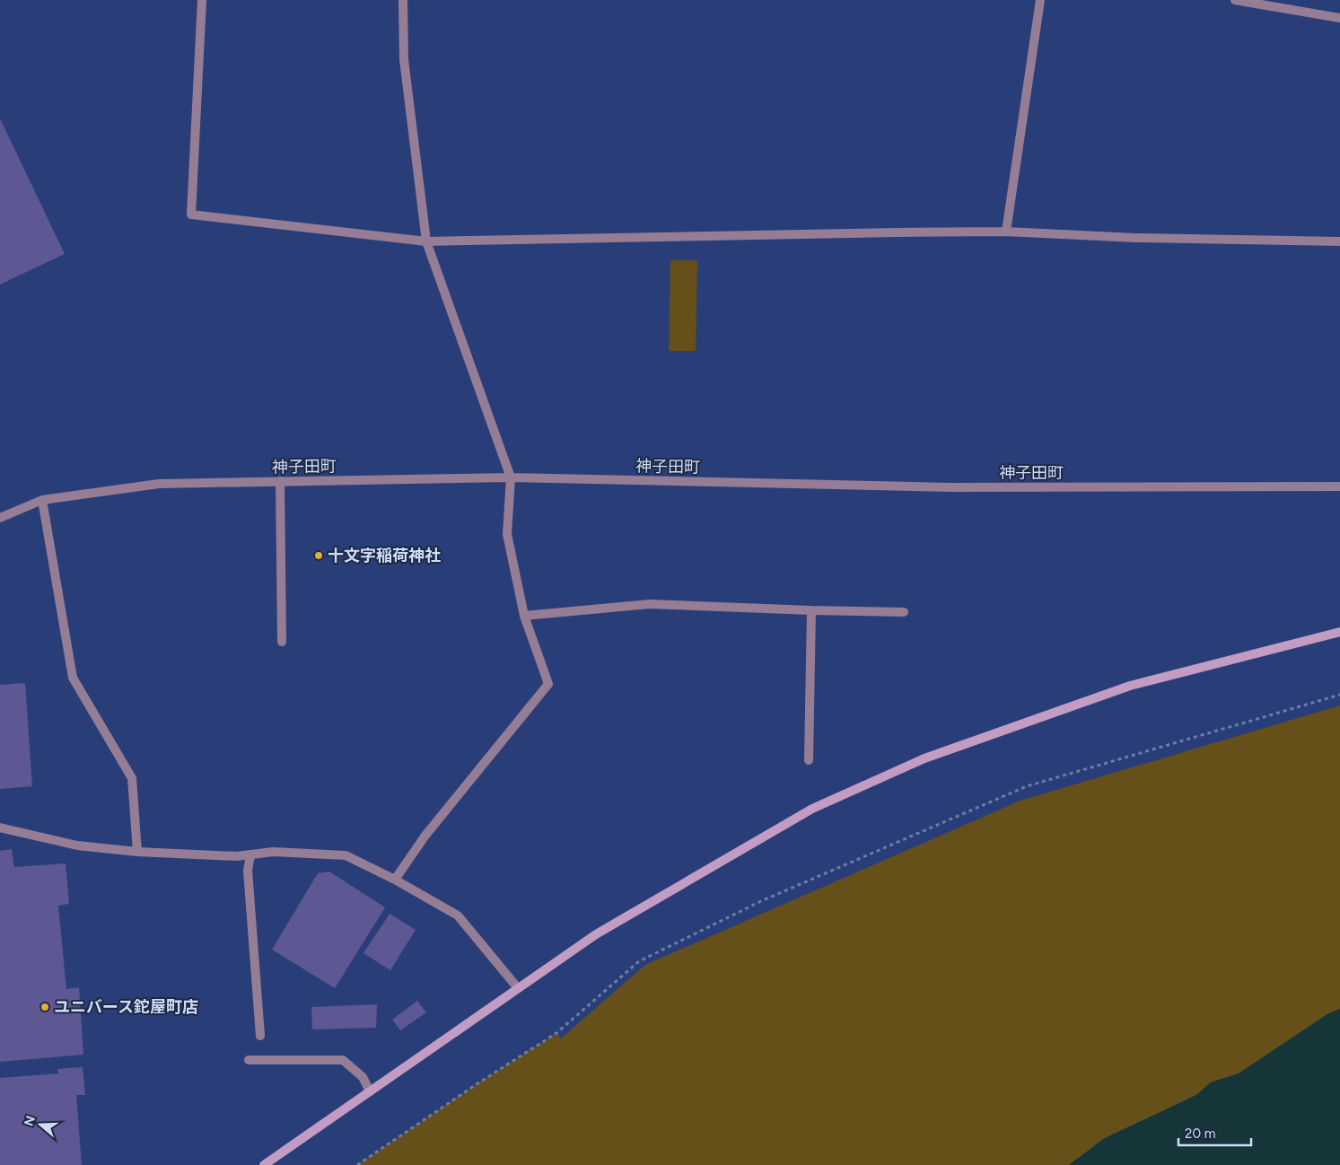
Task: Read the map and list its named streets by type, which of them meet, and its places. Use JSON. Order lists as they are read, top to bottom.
{
  "streets": {
    "street": ["神子田町"]
  },
  "places": ["十文字稲荷神社", "ユニバース鉈屋町店"],
  "scale_bar": "20 m",
  "north": "left"
}
